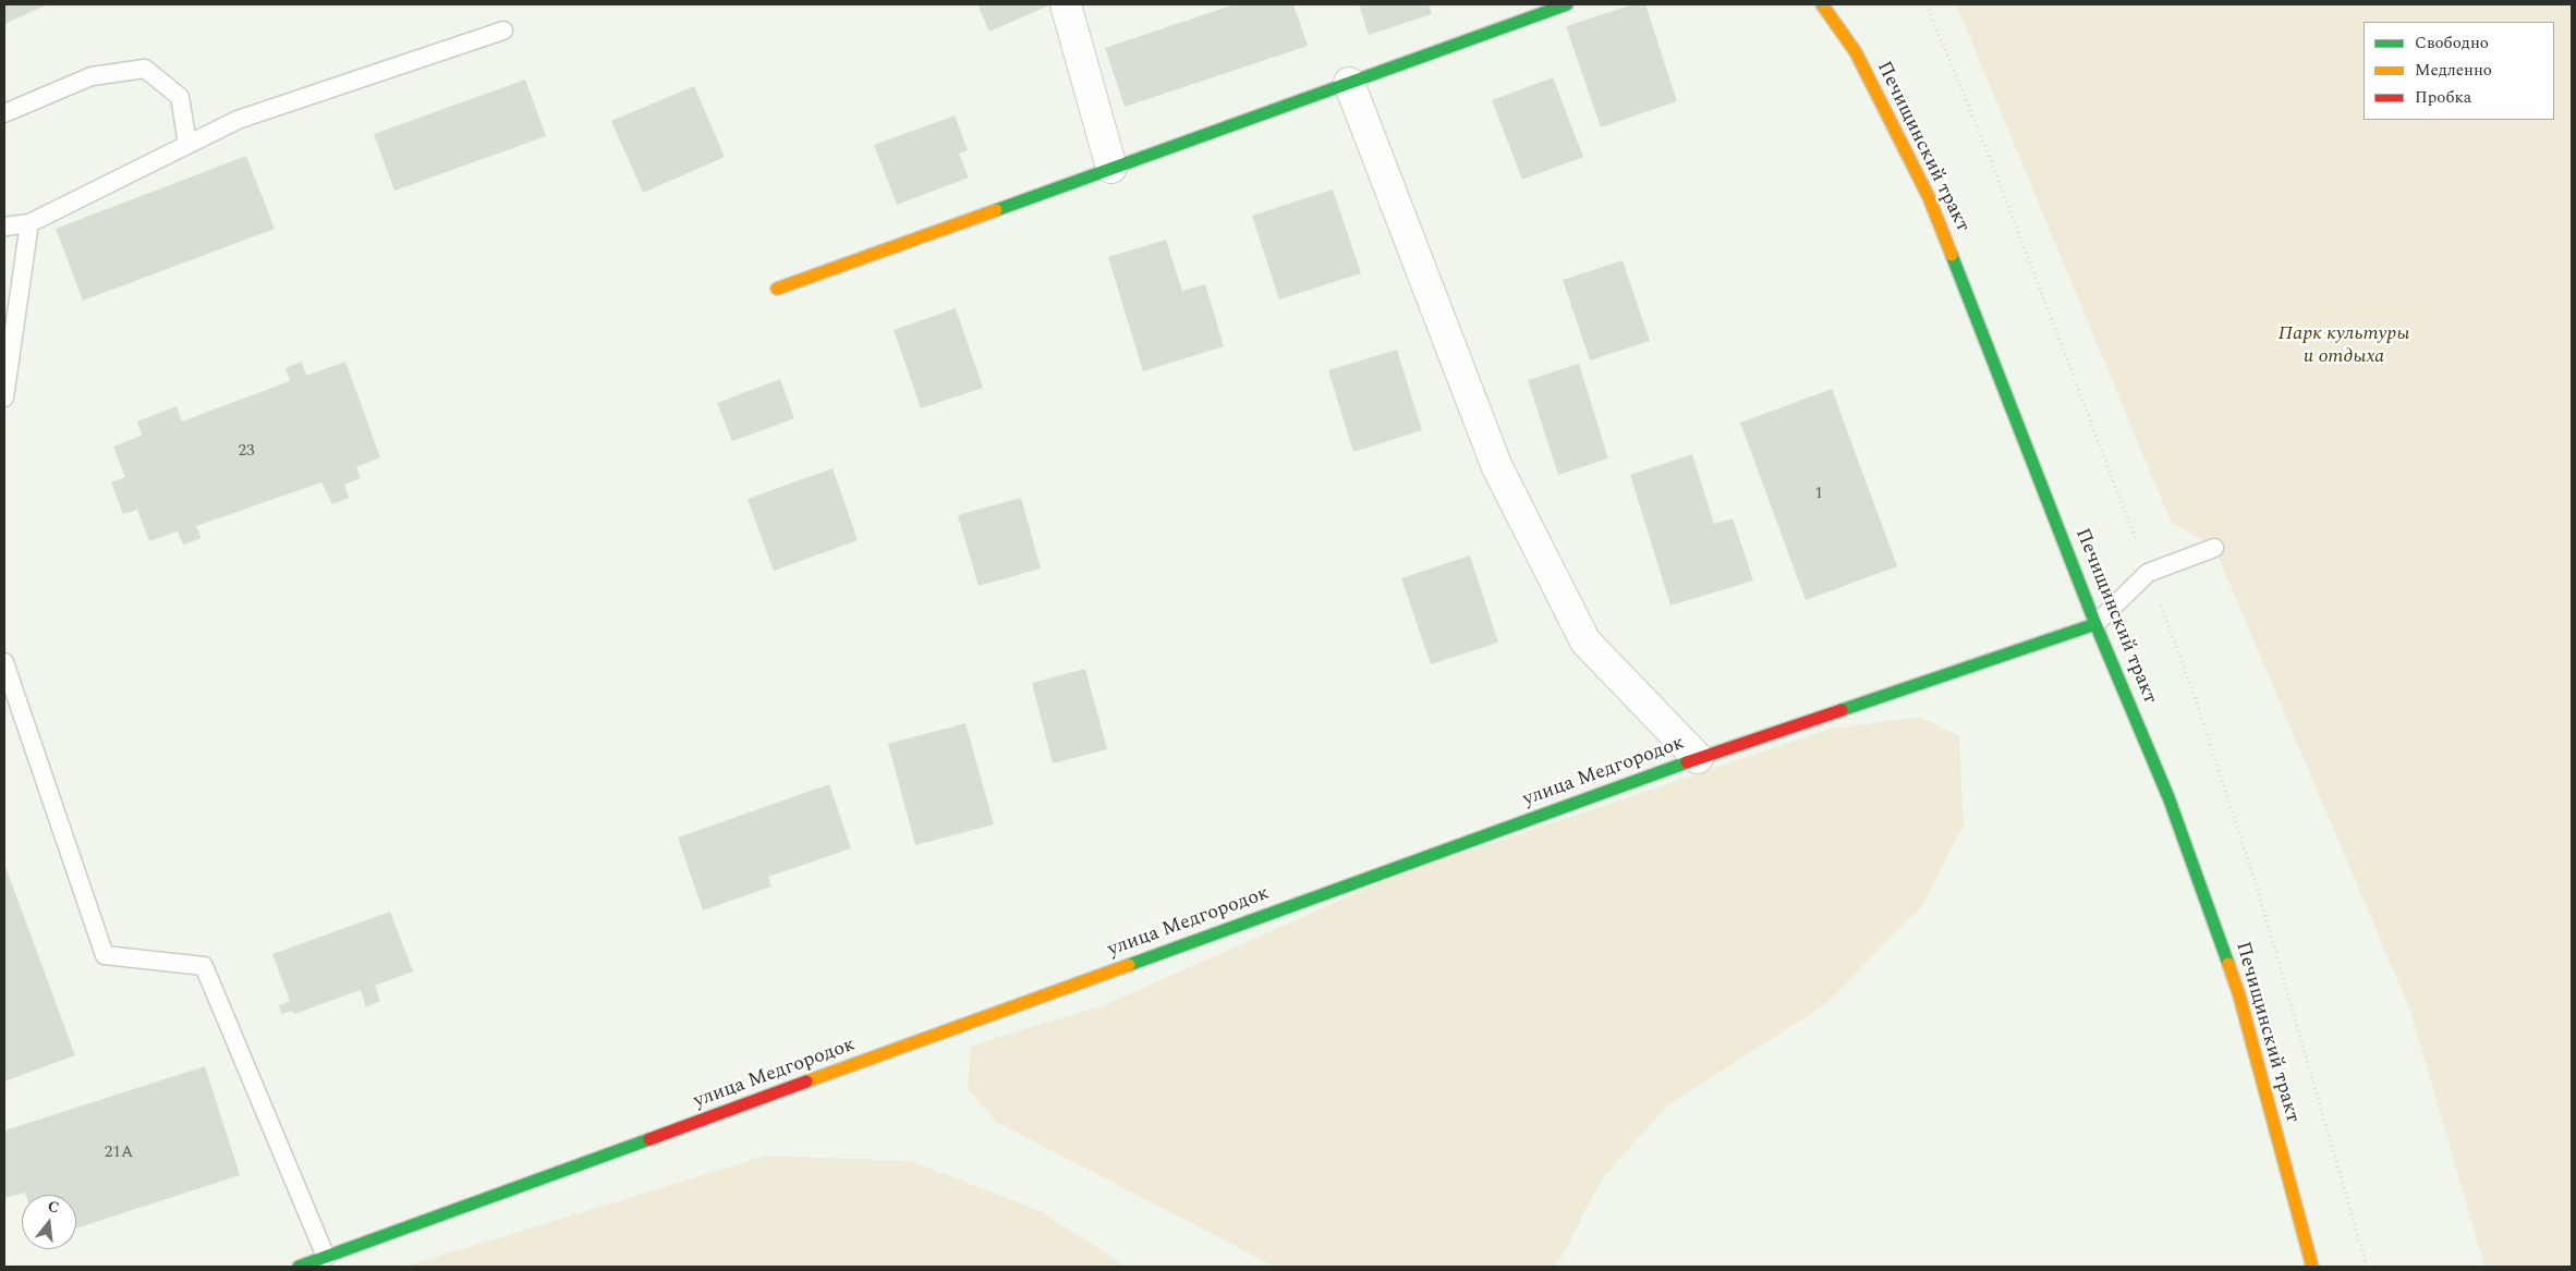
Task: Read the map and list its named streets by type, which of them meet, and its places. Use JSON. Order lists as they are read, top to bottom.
{
  "streets": {
    "street": ["Печищинский тракт", "улица Медгородок"]
  },
  "crossings": [
    ["Печищинский тракт", "улица Медгородок"]
  ],
  "parks": ["Парк культуры и отдыха"],
  "house_numbers": ["23", "1", "21А"],
  "legend": ["Свободно", "Медленно", "Пробка"],
  "north": "top"
}
